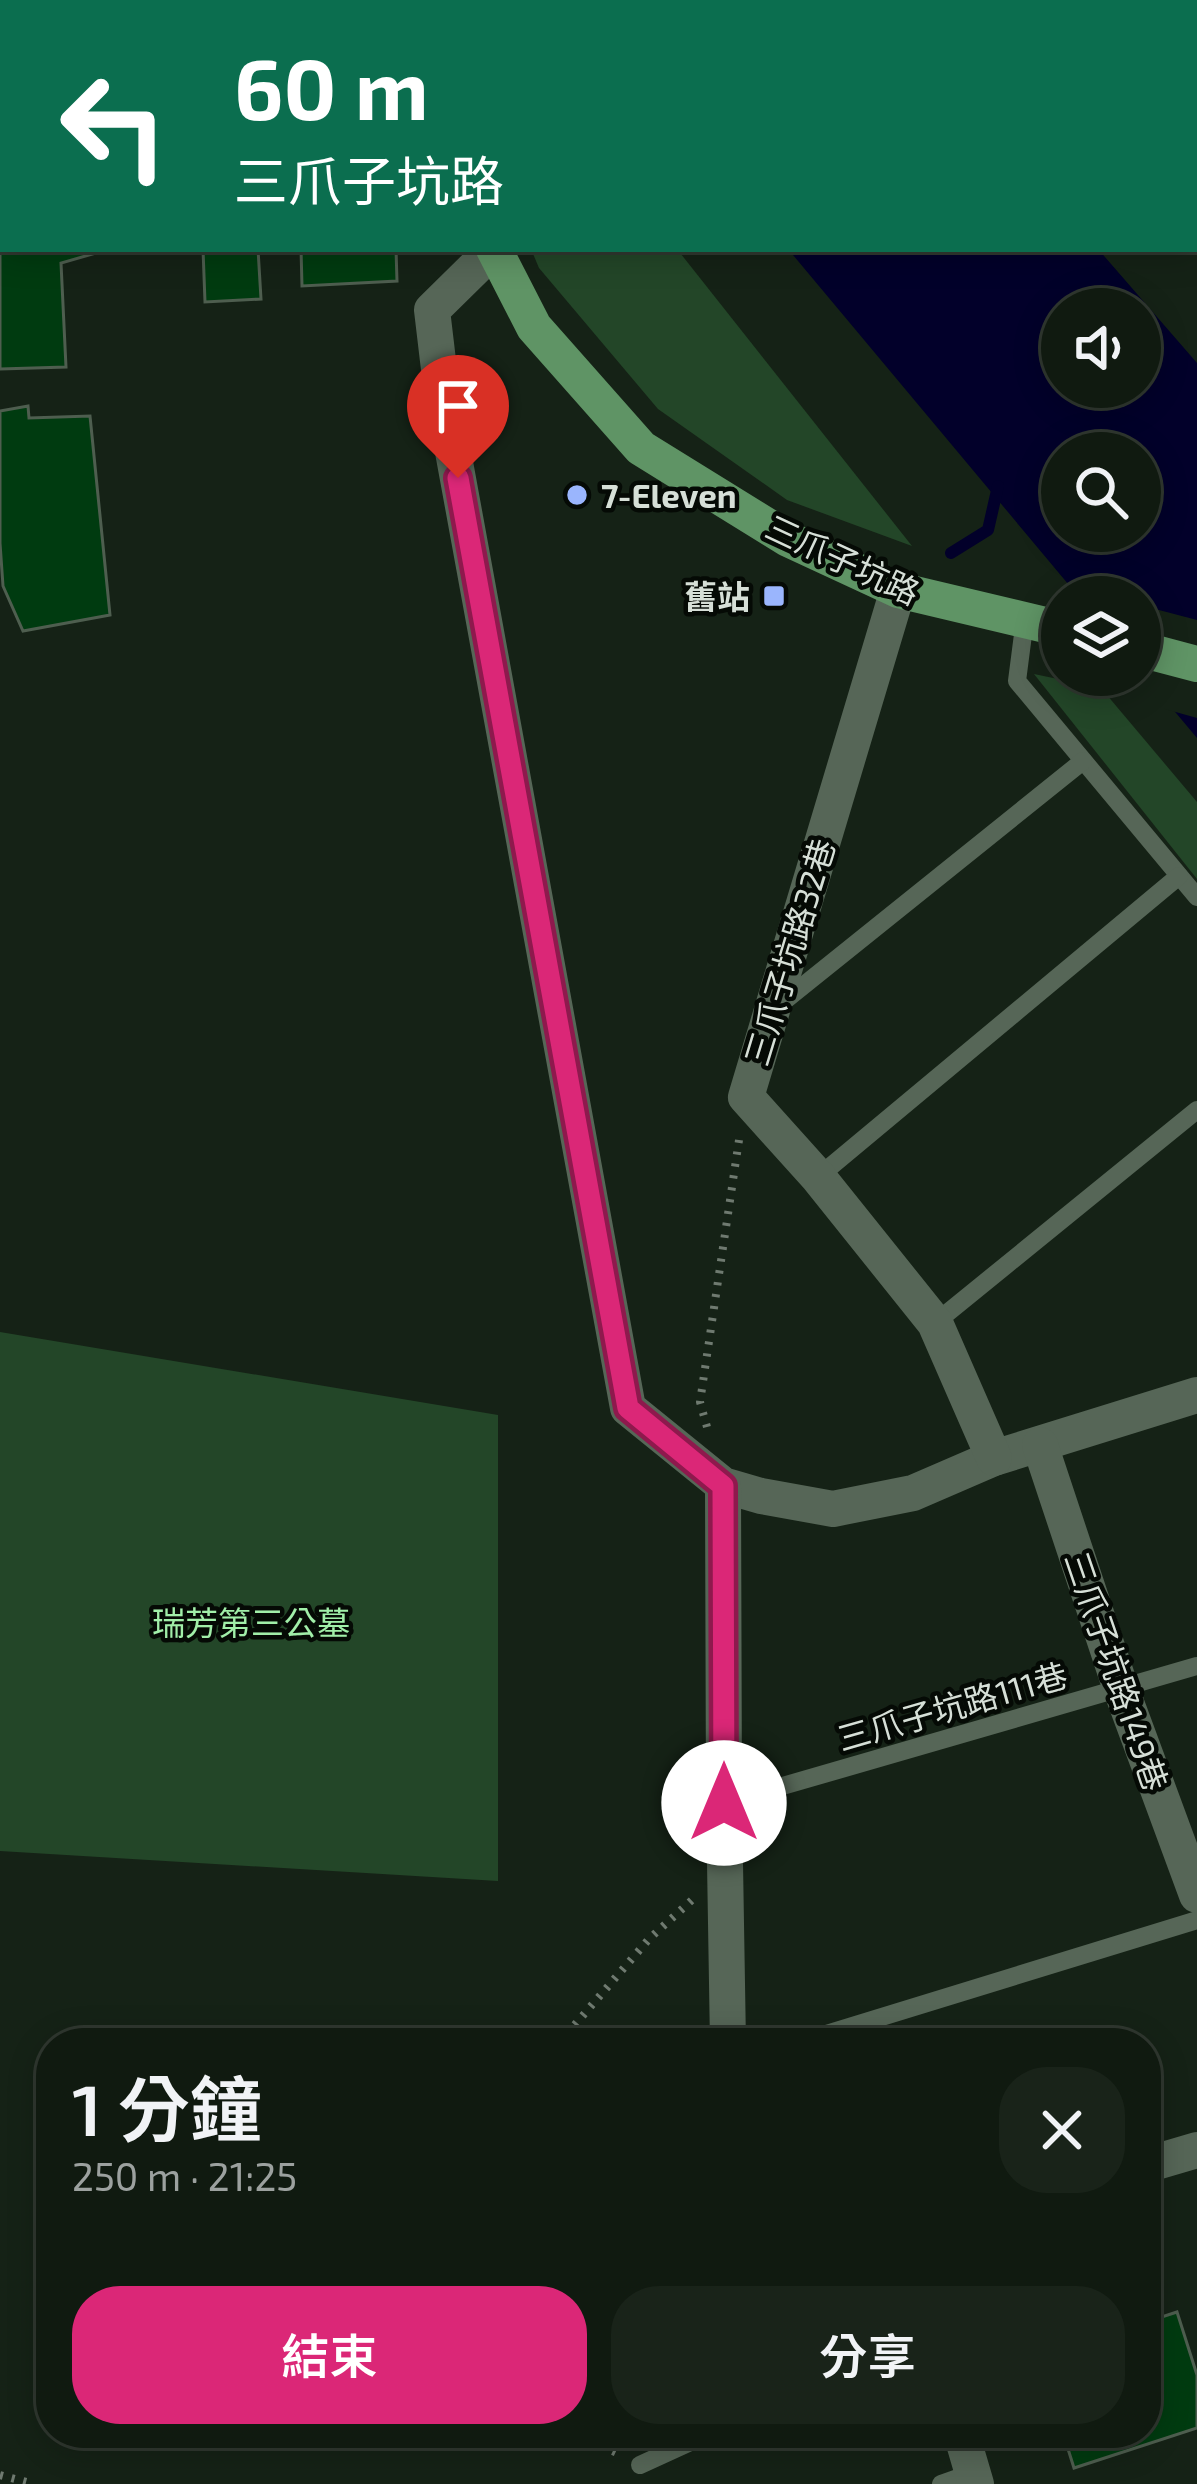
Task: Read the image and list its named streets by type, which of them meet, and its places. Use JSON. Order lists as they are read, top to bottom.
{
  "streets": {
    "main road": ["三爪子坑路"],
    "street": ["三爪子坑路32巷", "三爪子坑路149巷"],
    "lane": ["三爪子坑路111巷"]
  },
  "crossings": [
    ["三爪子坑路", "三爪子坑路32巷"],
    ["三爪子坑路", "三爪子坑路149巷"],
    ["三爪子坑路149巷", "三爪子坑路111巷"]
  ],
  "parks": ["瑞芳第三公墓"],
  "places": {
    "other": ["7-Eleven"],
    "transit": ["舊站"]
  },
  "page": {
    "turn": ["60 m", "三爪子坑路"],
    "heading": ["1 分鐘", "250 m · 21:25"],
    "buttons": ["結束", "分享"]
  }
}
